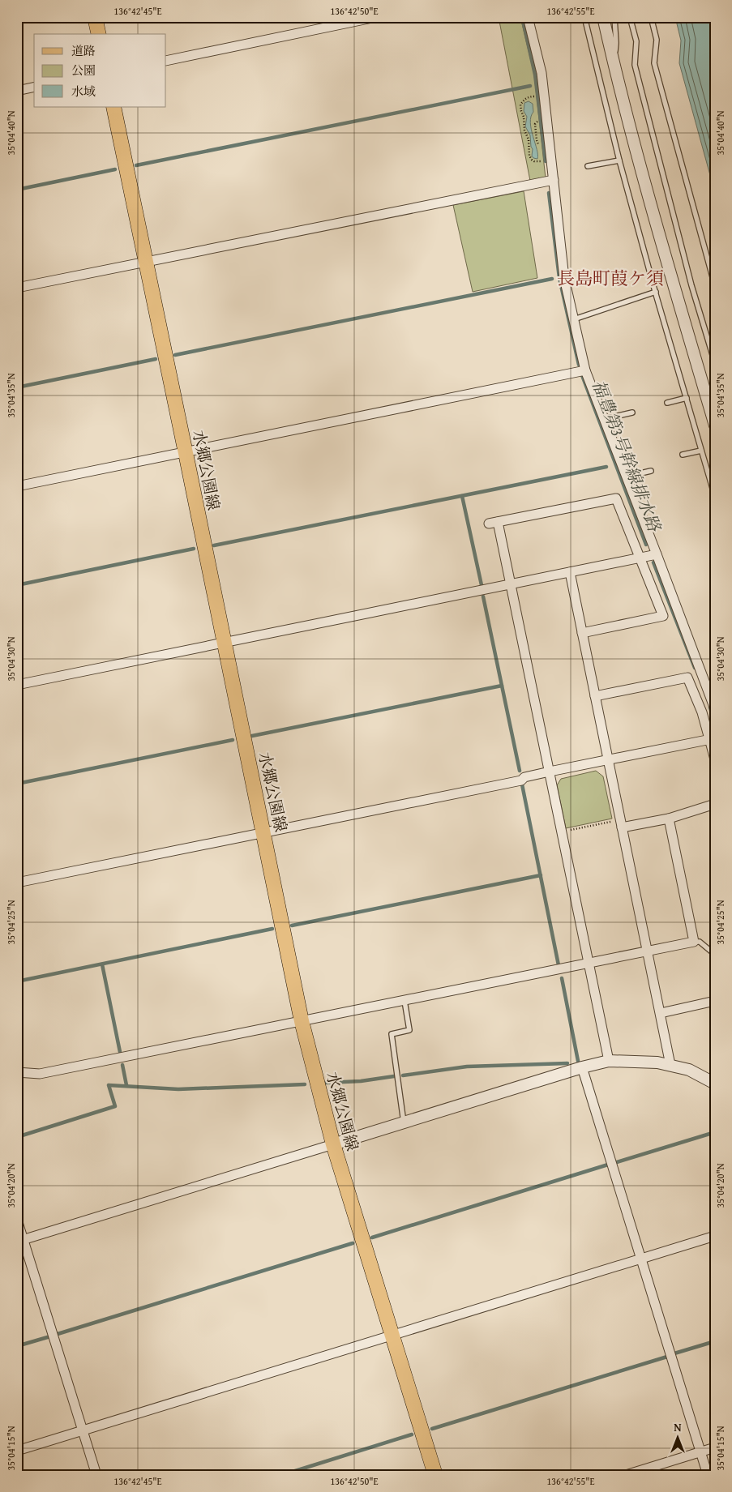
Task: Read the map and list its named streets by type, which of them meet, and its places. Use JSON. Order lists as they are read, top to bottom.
{
  "streets": {
    "main road": ["水郷公園線"]
  },
  "districts": ["長島町葭ケ須"],
  "water": ["福豊第3号幹線排水路"],
  "legend": ["道路", "公園", "水域"],
  "north": "top",
  "coordinates": [
    "136°42'45\"E",
    "136°42'50\"E",
    "136°42'55\"E",
    "35°04'40\"N",
    "35°04'35\"N",
    "35°04'30\"N",
    "35°04'25\"N",
    "35°04'20\"N",
    "35°04'15\"N"
  ]
}
